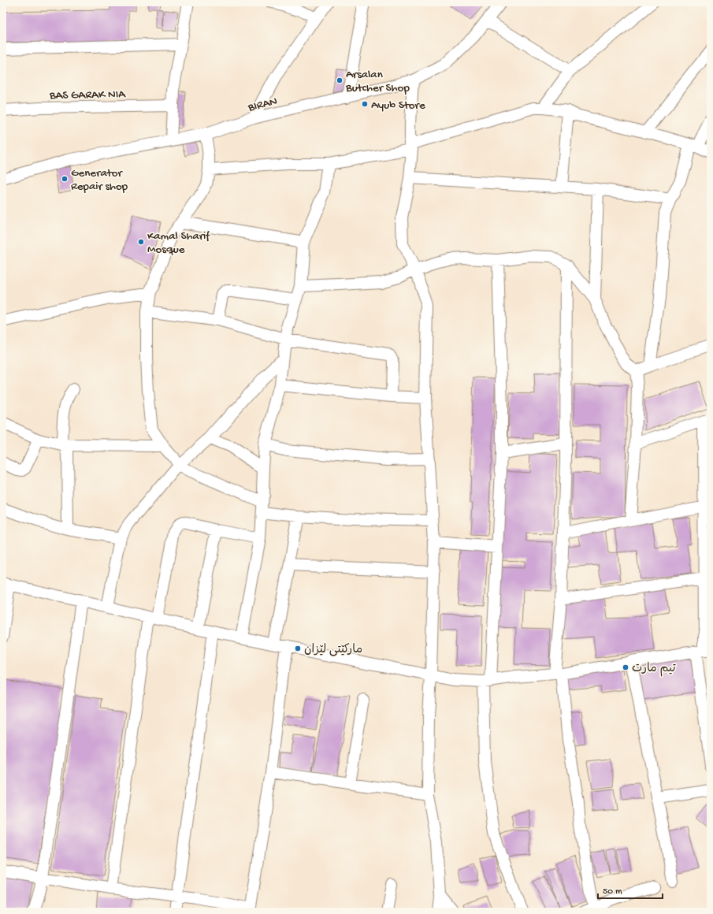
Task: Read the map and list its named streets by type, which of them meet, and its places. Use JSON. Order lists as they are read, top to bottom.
{
  "streets": {
    "street": ["BAS GARAK NIA", "BIRAN"]
  },
  "places": [
    "Arsalan Butcher Shop",
    "Ayub Store",
    "Generator Repair shop",
    "Kamal Sharif Mosque",
    "مارکێتی لێزان",
    "تيم مارت"
  ],
  "scale_bar": "50 m"
}
